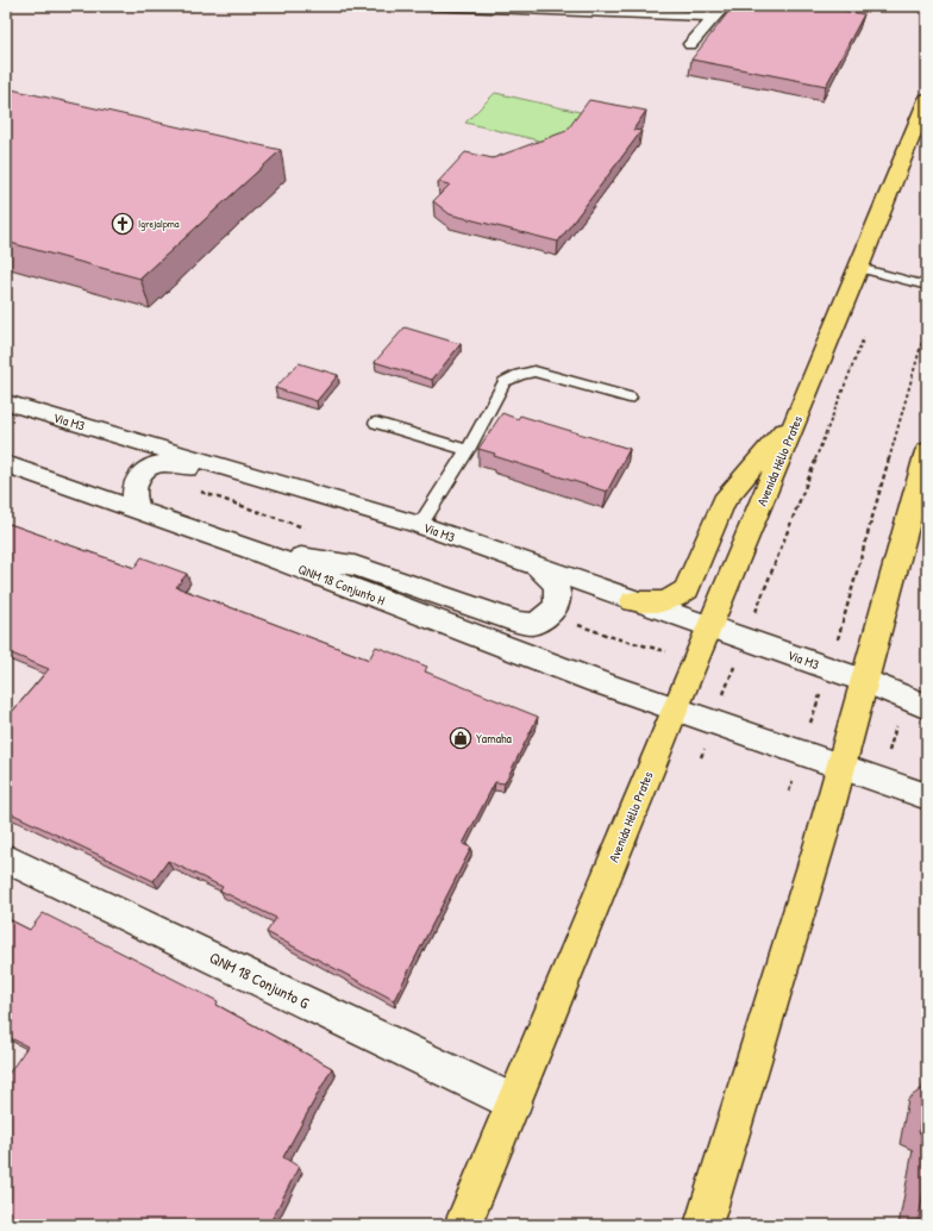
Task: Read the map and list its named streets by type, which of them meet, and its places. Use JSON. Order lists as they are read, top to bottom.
{
  "streets": {
    "main road": [
      "Via M3",
      "Avenida Hélio Prates",
      "QNM 18 Conjunto H",
      "QNM 18 Conjunto G"
    ]
  },
  "crossings": [
    ["Via M3", "Avenida Hélio Prates"],
    ["Avenida Hélio Prates", "QNM 18 Conjunto H"],
    ["Avenida Hélio Prates", "QNM 18 Conjunto G"]
  ],
  "places": {
    "church": ["IgrejaIpma"],
    "shop": ["Yamaha"]
  }
}
